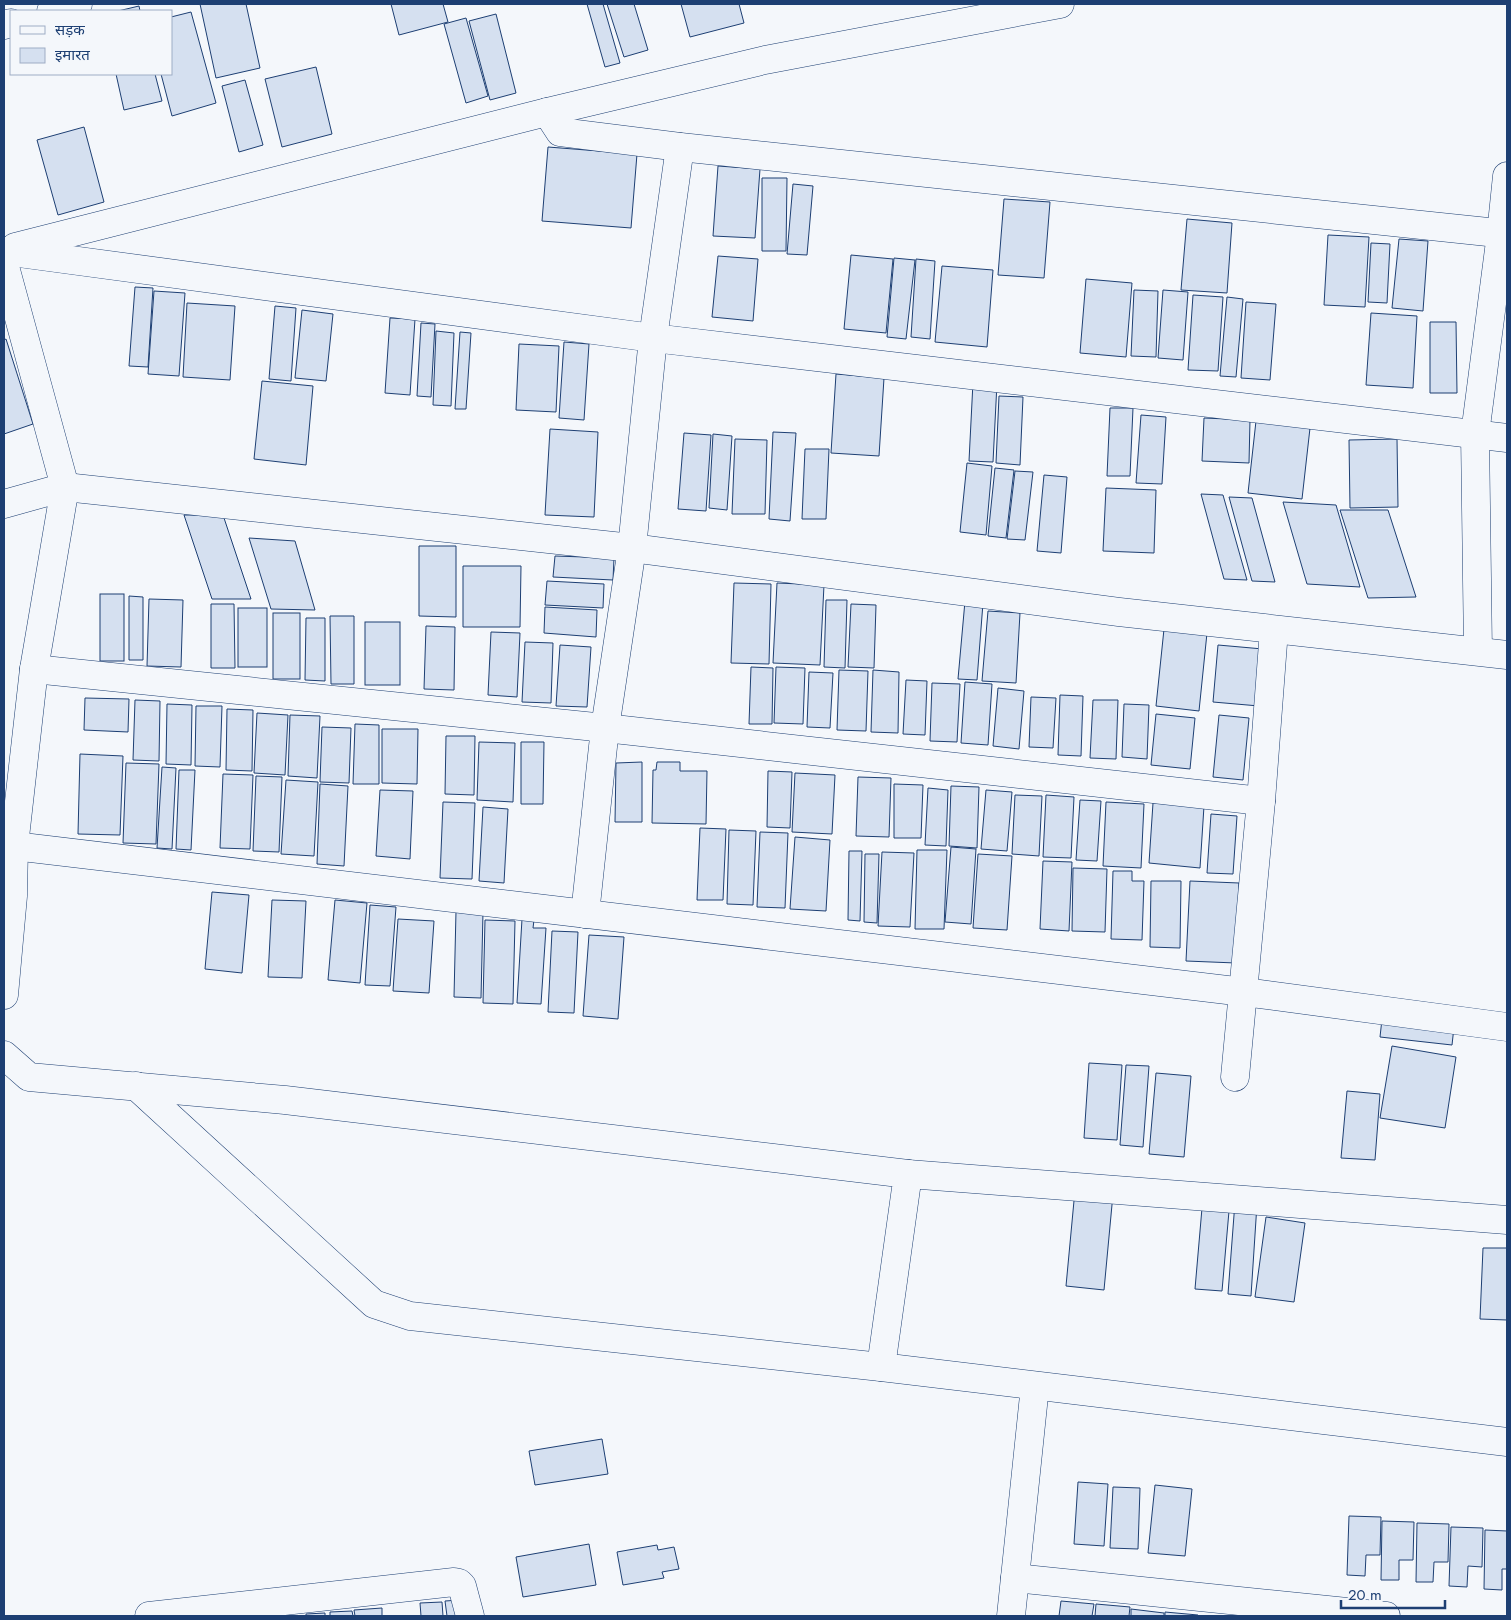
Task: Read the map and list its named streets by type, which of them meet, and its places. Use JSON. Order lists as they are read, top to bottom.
{
  "legend": ["सड़क", "इमारत"],
  "scale_bar": "20 m"
}
